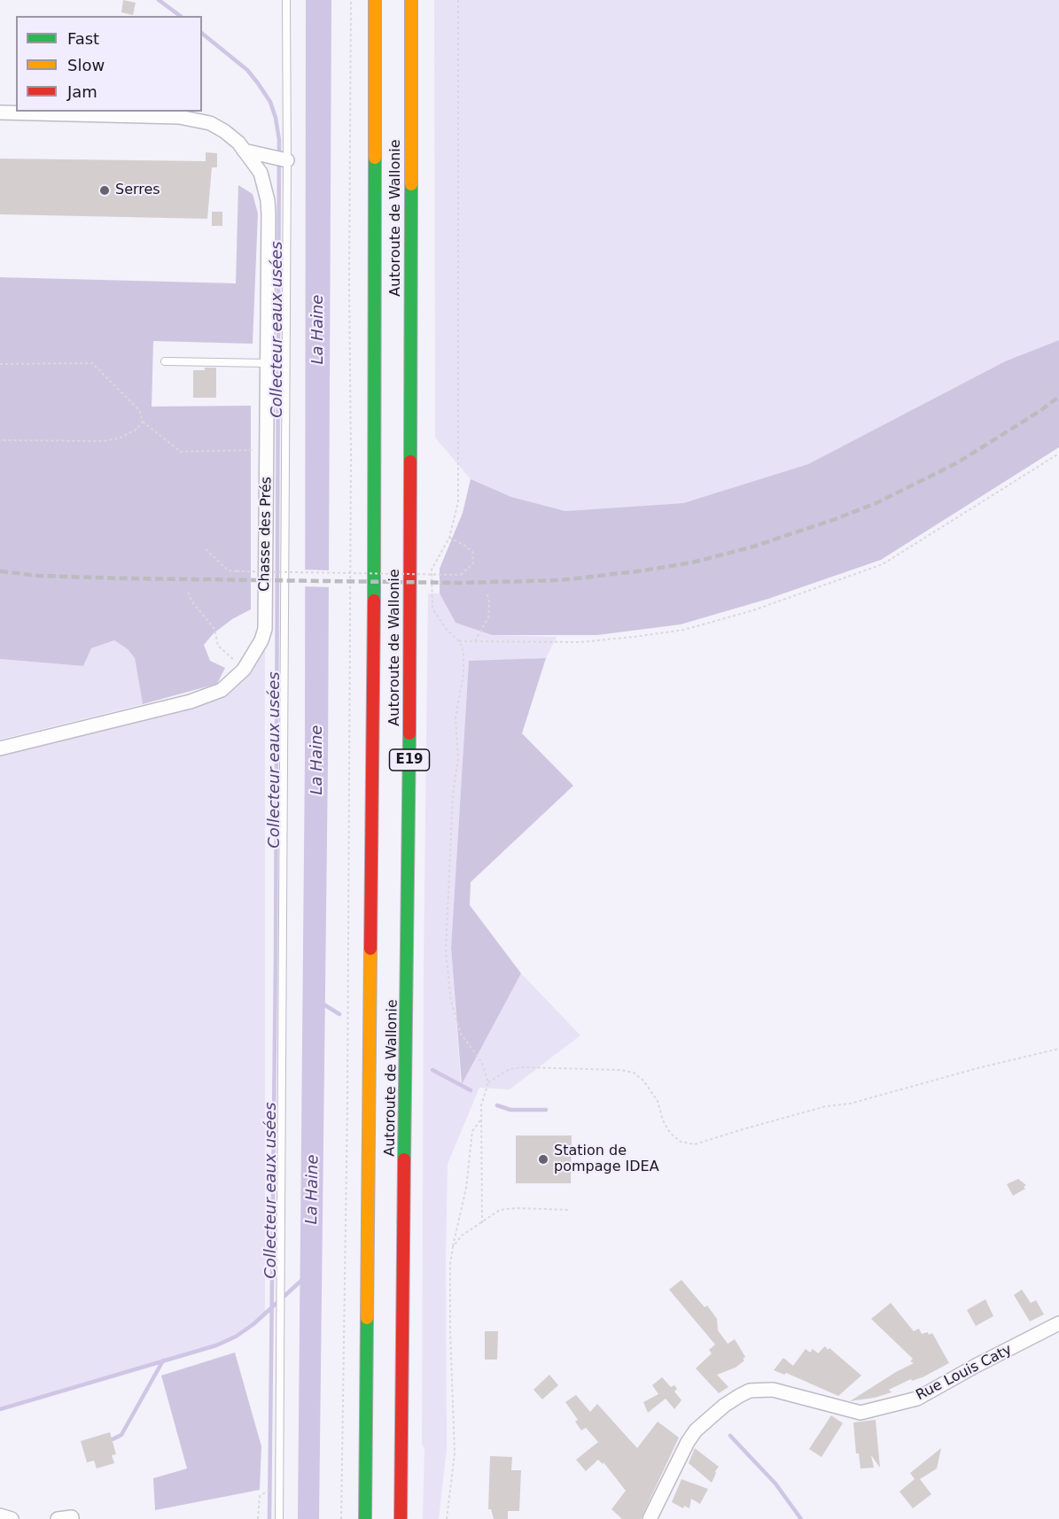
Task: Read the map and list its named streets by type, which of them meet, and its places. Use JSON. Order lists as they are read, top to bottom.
{
  "streets": {
    "highway": ["Autoroute de Wallonie", "E19"],
    "street": ["Chasse des Prés", "Rue Louis Caty"]
  },
  "water": ["Collecteur eaux usées", "La Haine"],
  "places": ["Serres", "Station de pompage IDEA"],
  "legend": ["Fast", "Slow", "Jam"]
}
